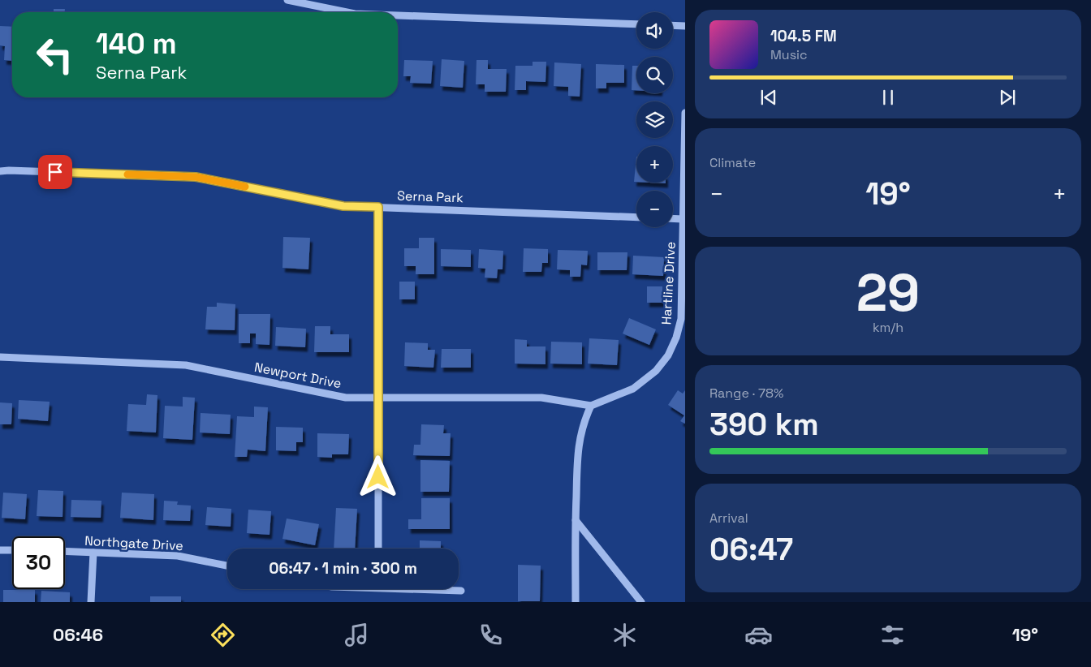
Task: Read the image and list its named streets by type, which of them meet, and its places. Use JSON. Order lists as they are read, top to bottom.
{
  "streets": {
    "street": [
      "Serna Park",
      "Hartline Drive",
      "Newport Drive",
      "Northgate Drive"
    ]
  },
  "crossings": [
    ["Hartline Drive", "Newport Drive"]
  ],
  "page": {
    "map_buttons": ["+", "−"],
    "turn": ["140 m", "Serna Park"],
    "song": ["104.5 FM", "Music"],
    "tile": [
      "Climate",
      ["29", "km/h"],
      ["Range · 78%", "390 km"],
      ["Arrival", "06:47"]
    ],
    "heat": ["−", "19°", "+"],
    "limit": "30",
    "trip": "06:47 · 1 min · 300 m",
    "tabs": ["06:46", "19°"]
  }
}
